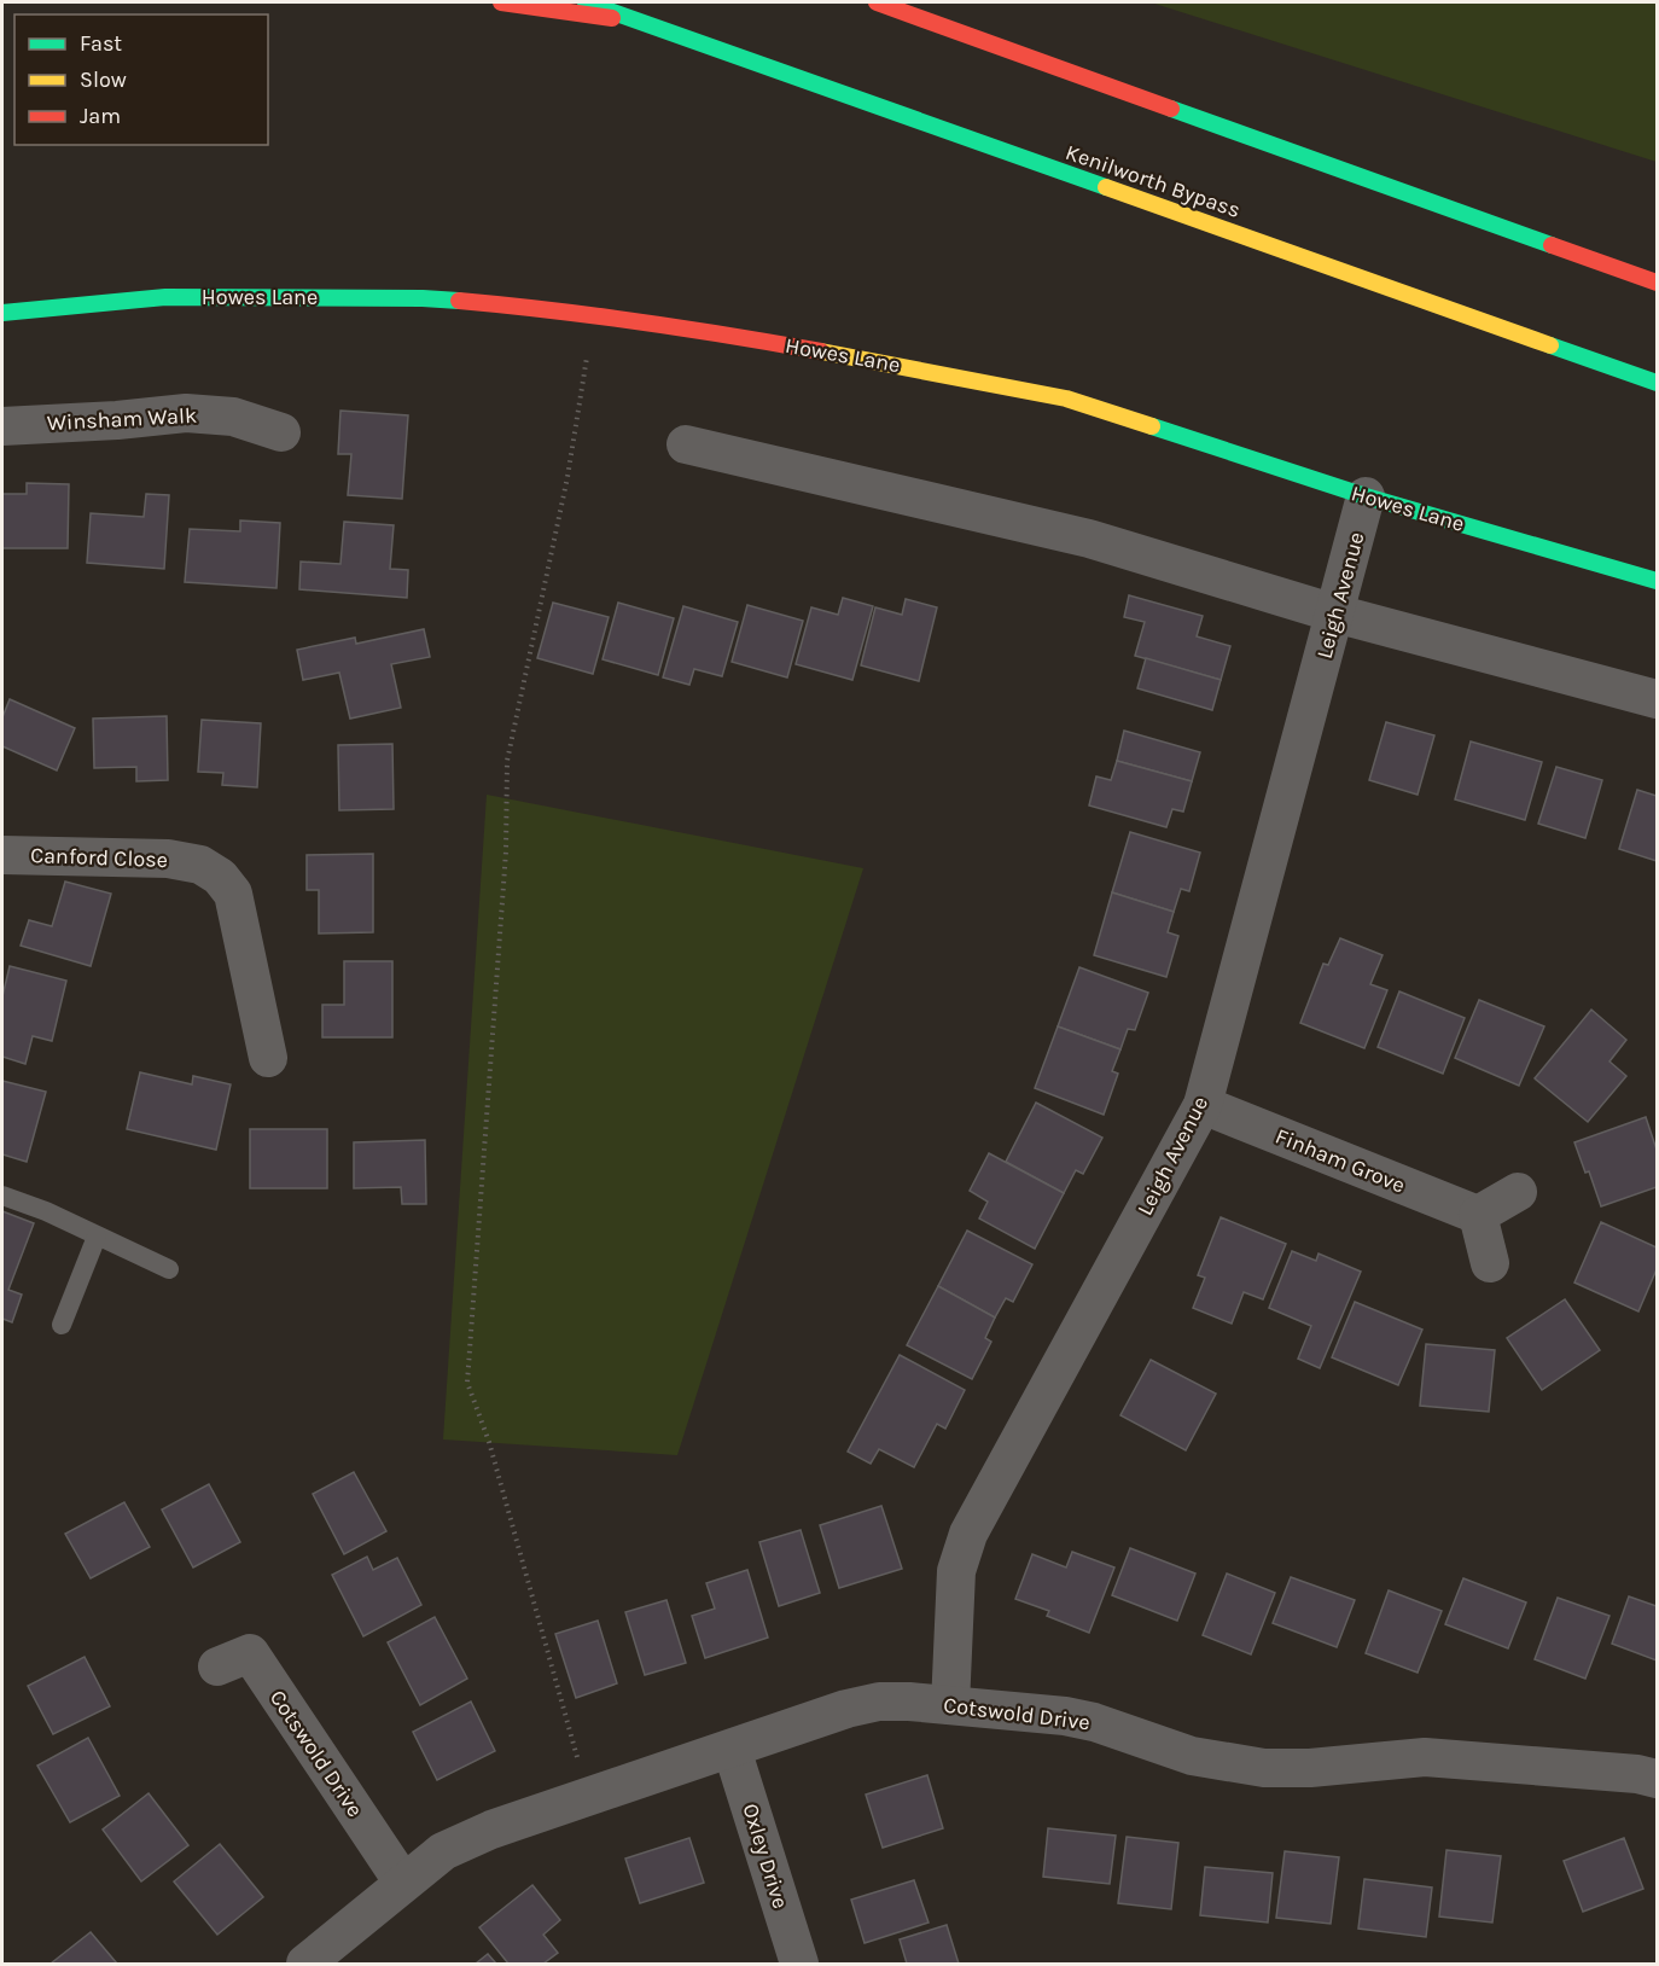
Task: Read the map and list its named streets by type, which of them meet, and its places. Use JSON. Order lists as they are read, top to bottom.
{
  "streets": {
    "main road": ["Kenilworth Bypass", "Howes Lane"],
    "street": [
      "Winsham Walk",
      "Leigh Avenue",
      "Canford Close",
      "Finham Grove",
      "Cotswold Drive",
      "Oxley Drive"
    ]
  },
  "crossings": [
    ["Howes Lane", "Leigh Avenue"],
    ["Leigh Avenue", "Finham Grove"],
    ["Leigh Avenue", "Cotswold Drive"],
    ["Cotswold Drive", "Oxley Drive"]
  ],
  "legend": ["Fast", "Slow", "Jam"]
}
